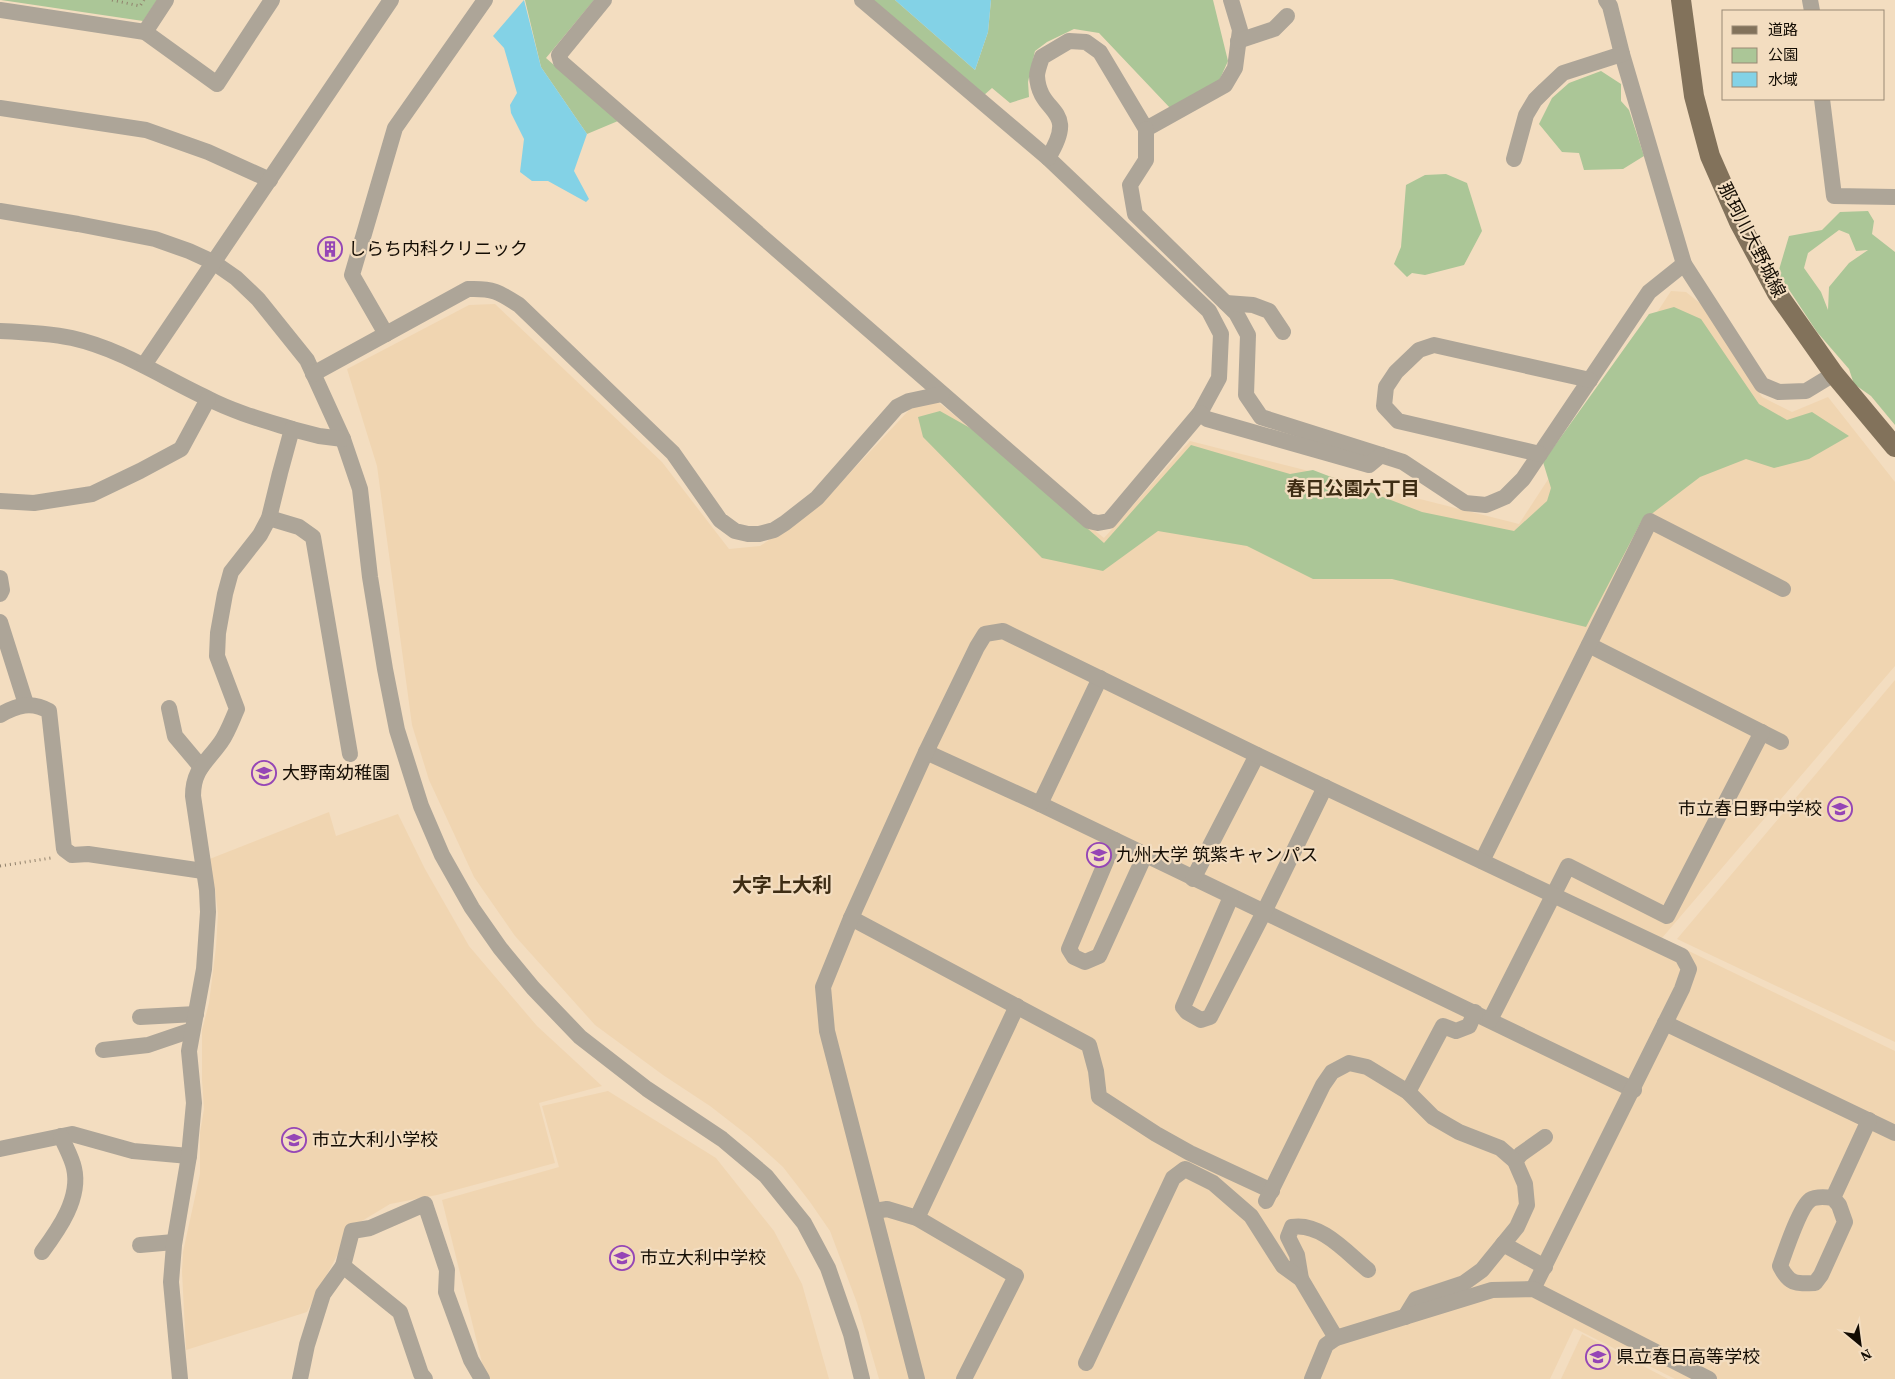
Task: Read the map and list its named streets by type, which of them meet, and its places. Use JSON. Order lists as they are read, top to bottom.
{
  "streets": {
    "main road": ["那珂川大野城線"]
  },
  "districts": ["春日公園六丁目", "大字上大利"],
  "places": {
    "building": ["しらち内科クリニック"],
    "school or university": [
      "大野南幼稚園",
      "市立春日野中学校",
      "九州大学 筑紫キャンパス",
      "市立大利小学校",
      "市立大利中学校",
      "県立春日高等学校"
    ]
  },
  "legend": ["道路", "公園", "水域"],
  "north": "bottom right"
}
